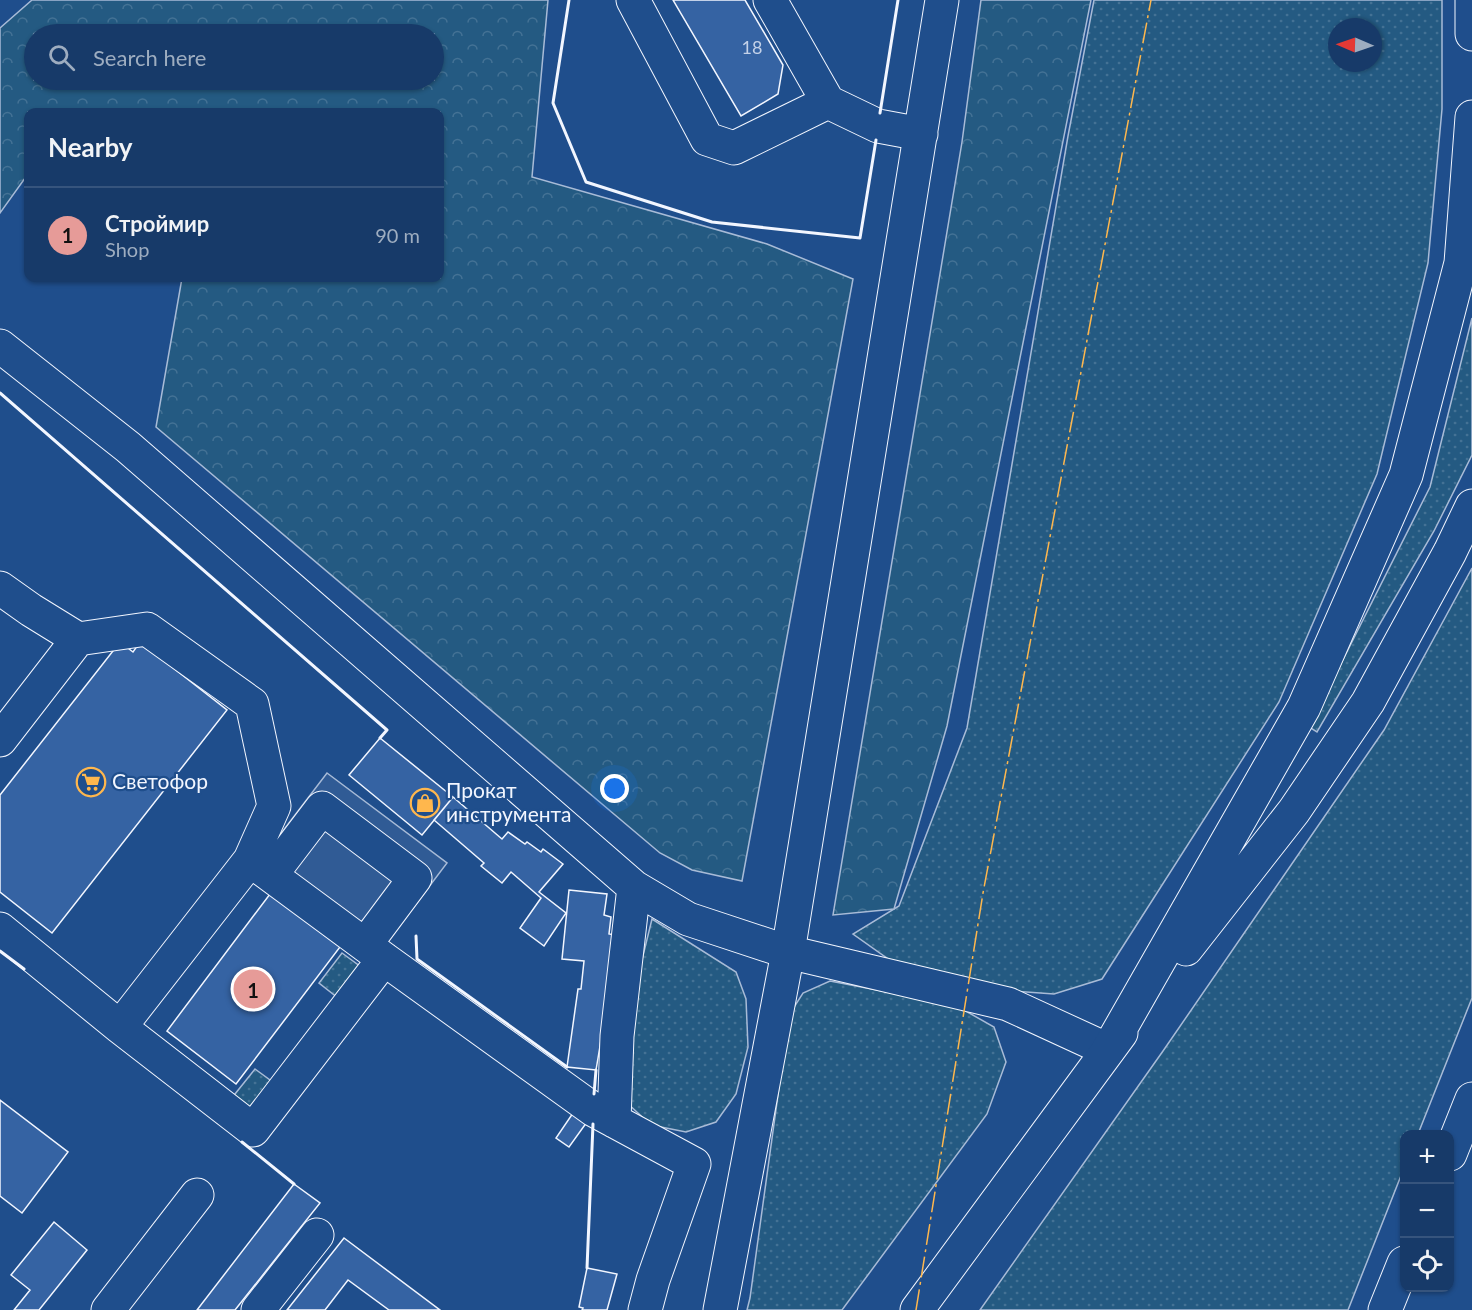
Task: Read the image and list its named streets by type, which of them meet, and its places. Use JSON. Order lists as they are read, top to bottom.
{
  "places": {
    "supermarket": ["Светофор"],
    "shop": ["Прокат инструмента"]
  },
  "house_numbers": ["18"],
  "north": "left",
  "page": {
    "search": "Search here",
    "heading": "Nearby",
    "list": [
      {
        "mark": "1",
        "name": "Строймир",
        "note": "Shop",
        "value": "90 m"
      }
    ],
    "pins": "1",
    "map_buttons": ["+", "−"]
  }
}
